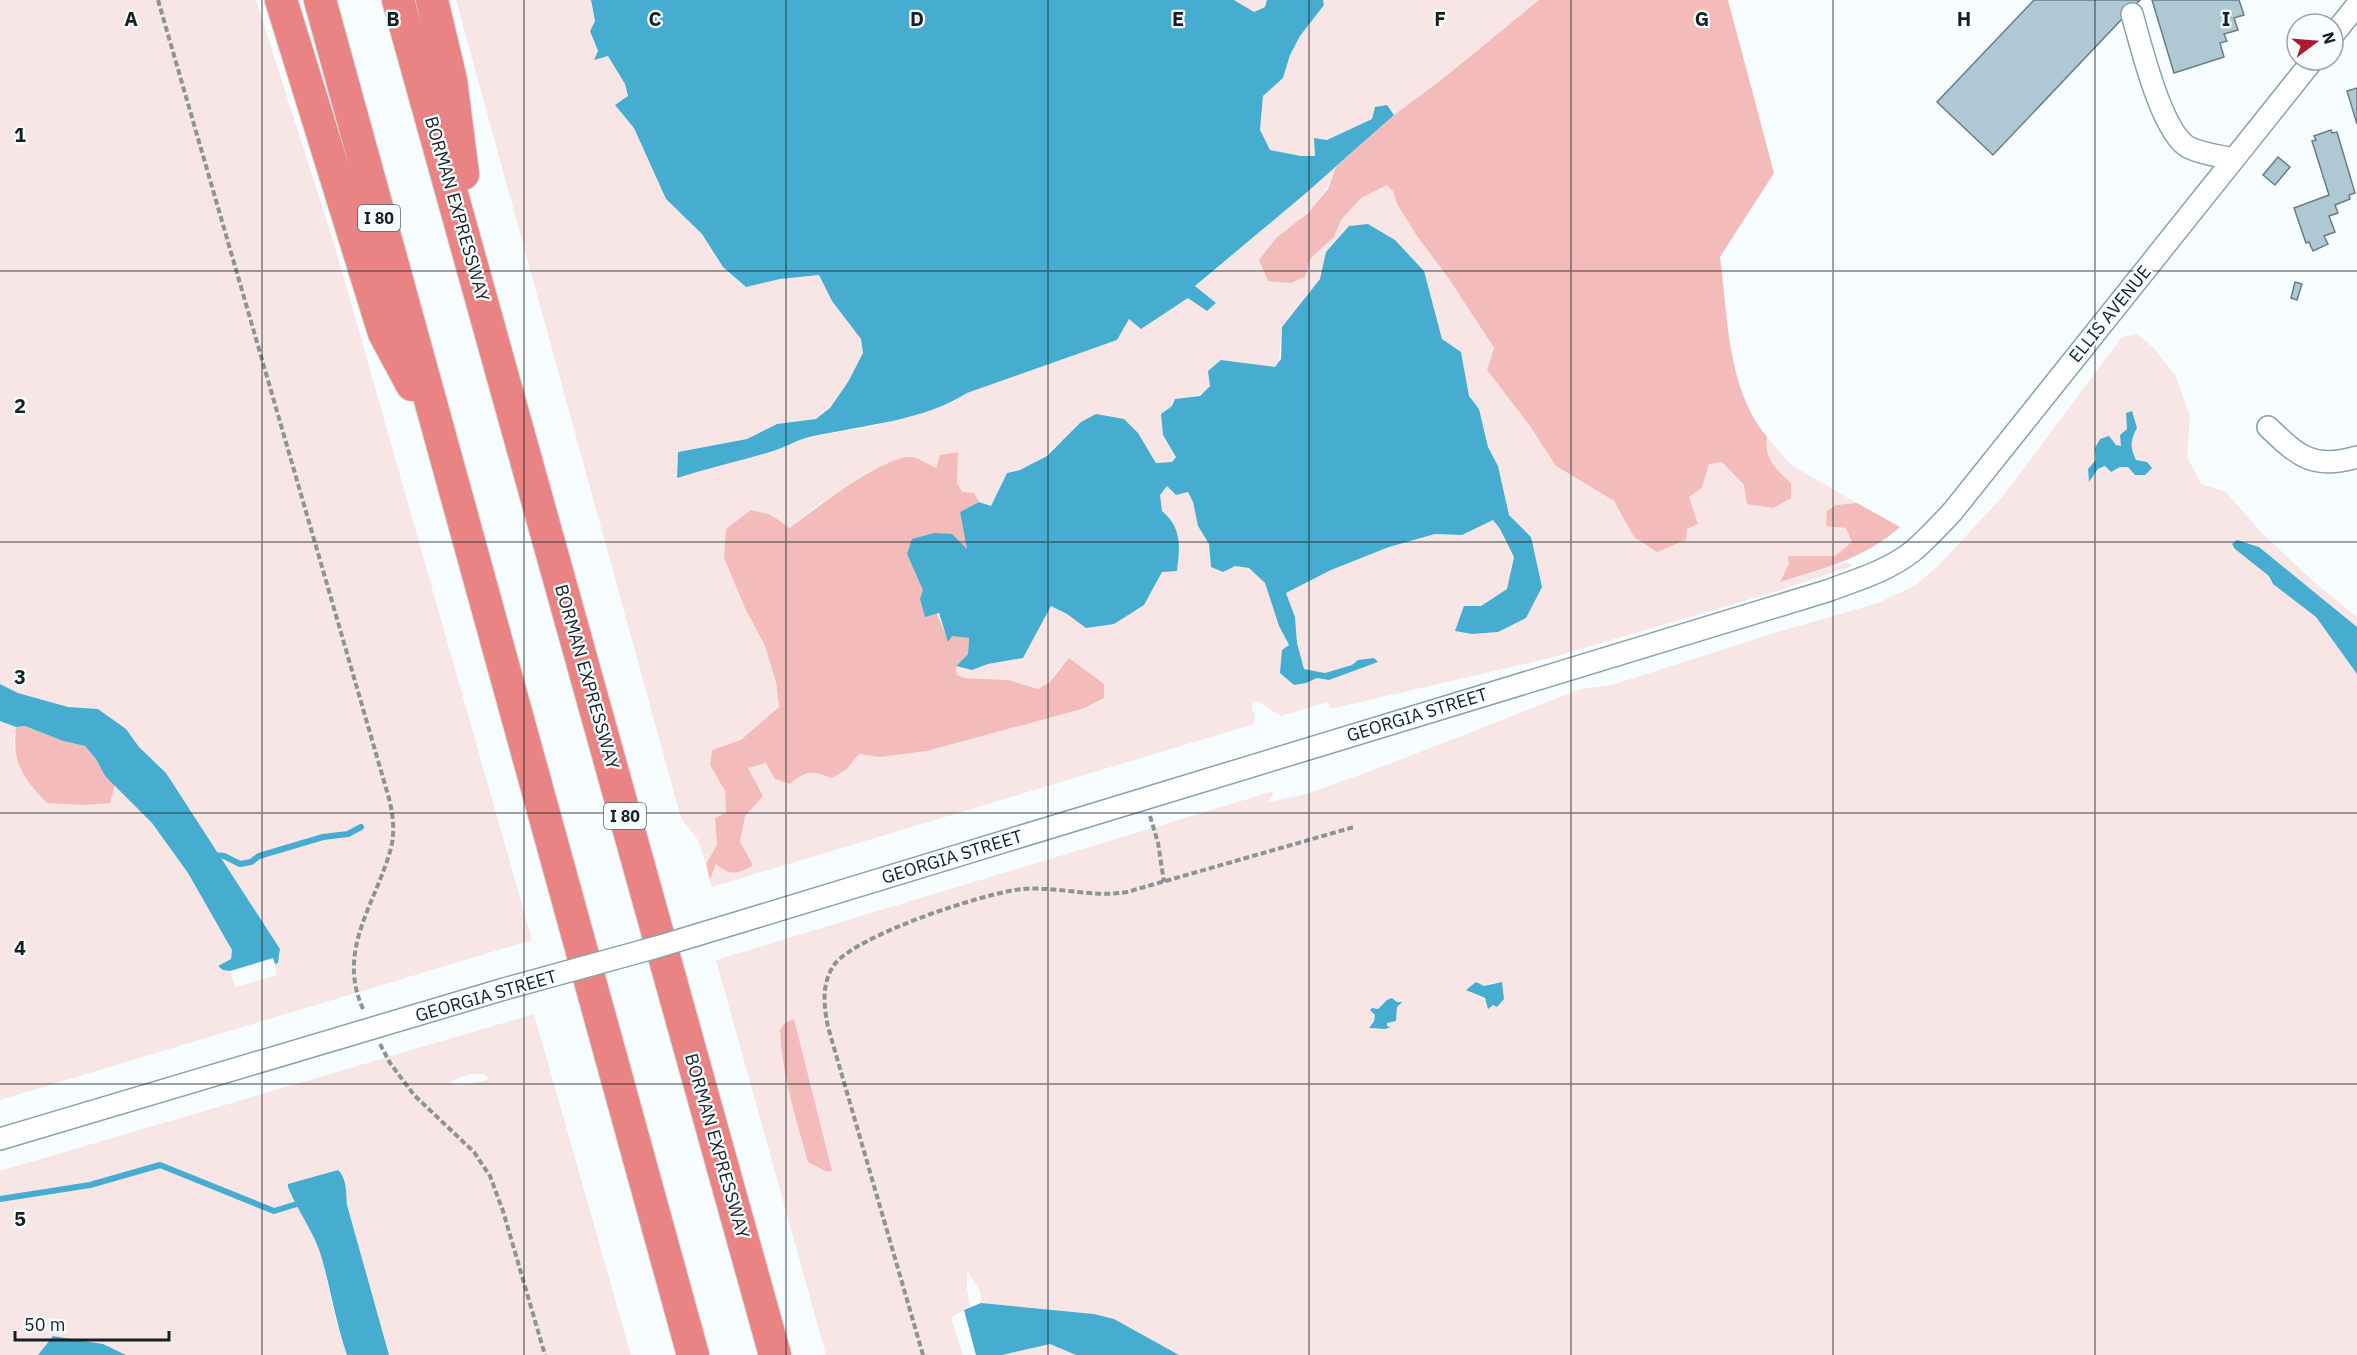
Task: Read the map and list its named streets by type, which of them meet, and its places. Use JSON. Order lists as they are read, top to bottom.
{
  "streets": {
    "highway": ["BORMAN EXPRESSWAY", "I 80"],
    "street": ["ELLIS AVENUE", "GEORGIA STREET"]
  },
  "crossings": [
    ["ELLIS AVENUE", "GEORGIA STREET"]
  ],
  "scale_bar": "50 m",
  "north": "right",
  "grid": {
    "columns": [
      "A",
      "B",
      "C",
      "D",
      "E",
      "F",
      "G",
      "H",
      "I"
    ],
    "rows": [
      "1",
      "2",
      "3",
      "4",
      "5"
    ]
  }
}
